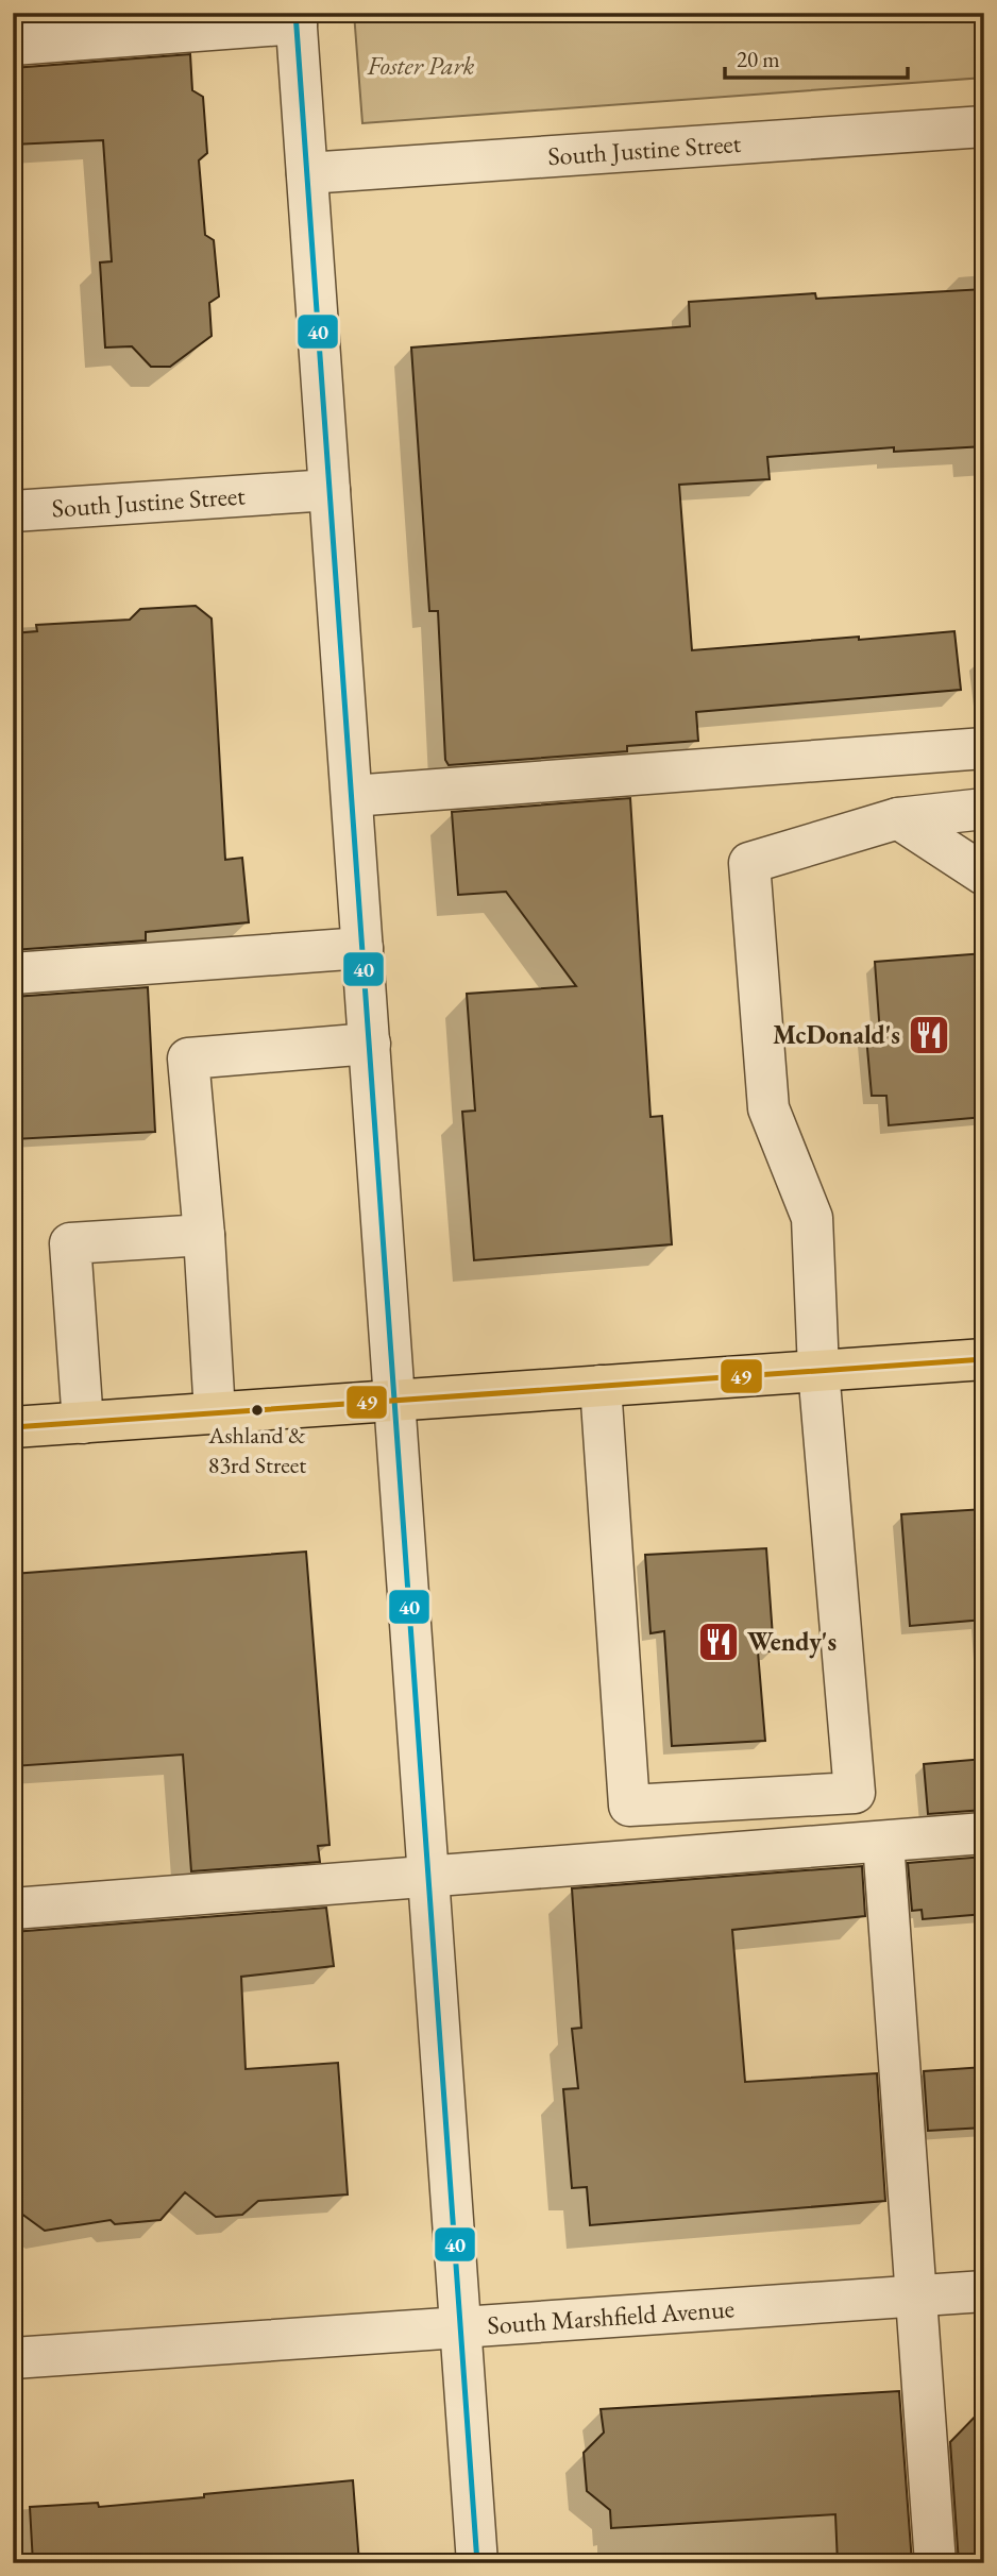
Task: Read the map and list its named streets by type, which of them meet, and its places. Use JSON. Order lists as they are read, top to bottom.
{
  "streets": {
    "street": ["South Justine Street", "South Marshfield Avenue"]
  },
  "parks": ["Foster Park"],
  "places": {
    "restaurant": ["McDonald's", "Wendy's"],
    "other": ["Ashland & 83rd Street"]
  },
  "lines": ["transit line 40", "transit line 49"],
  "scale_bar": "20 m"
}
